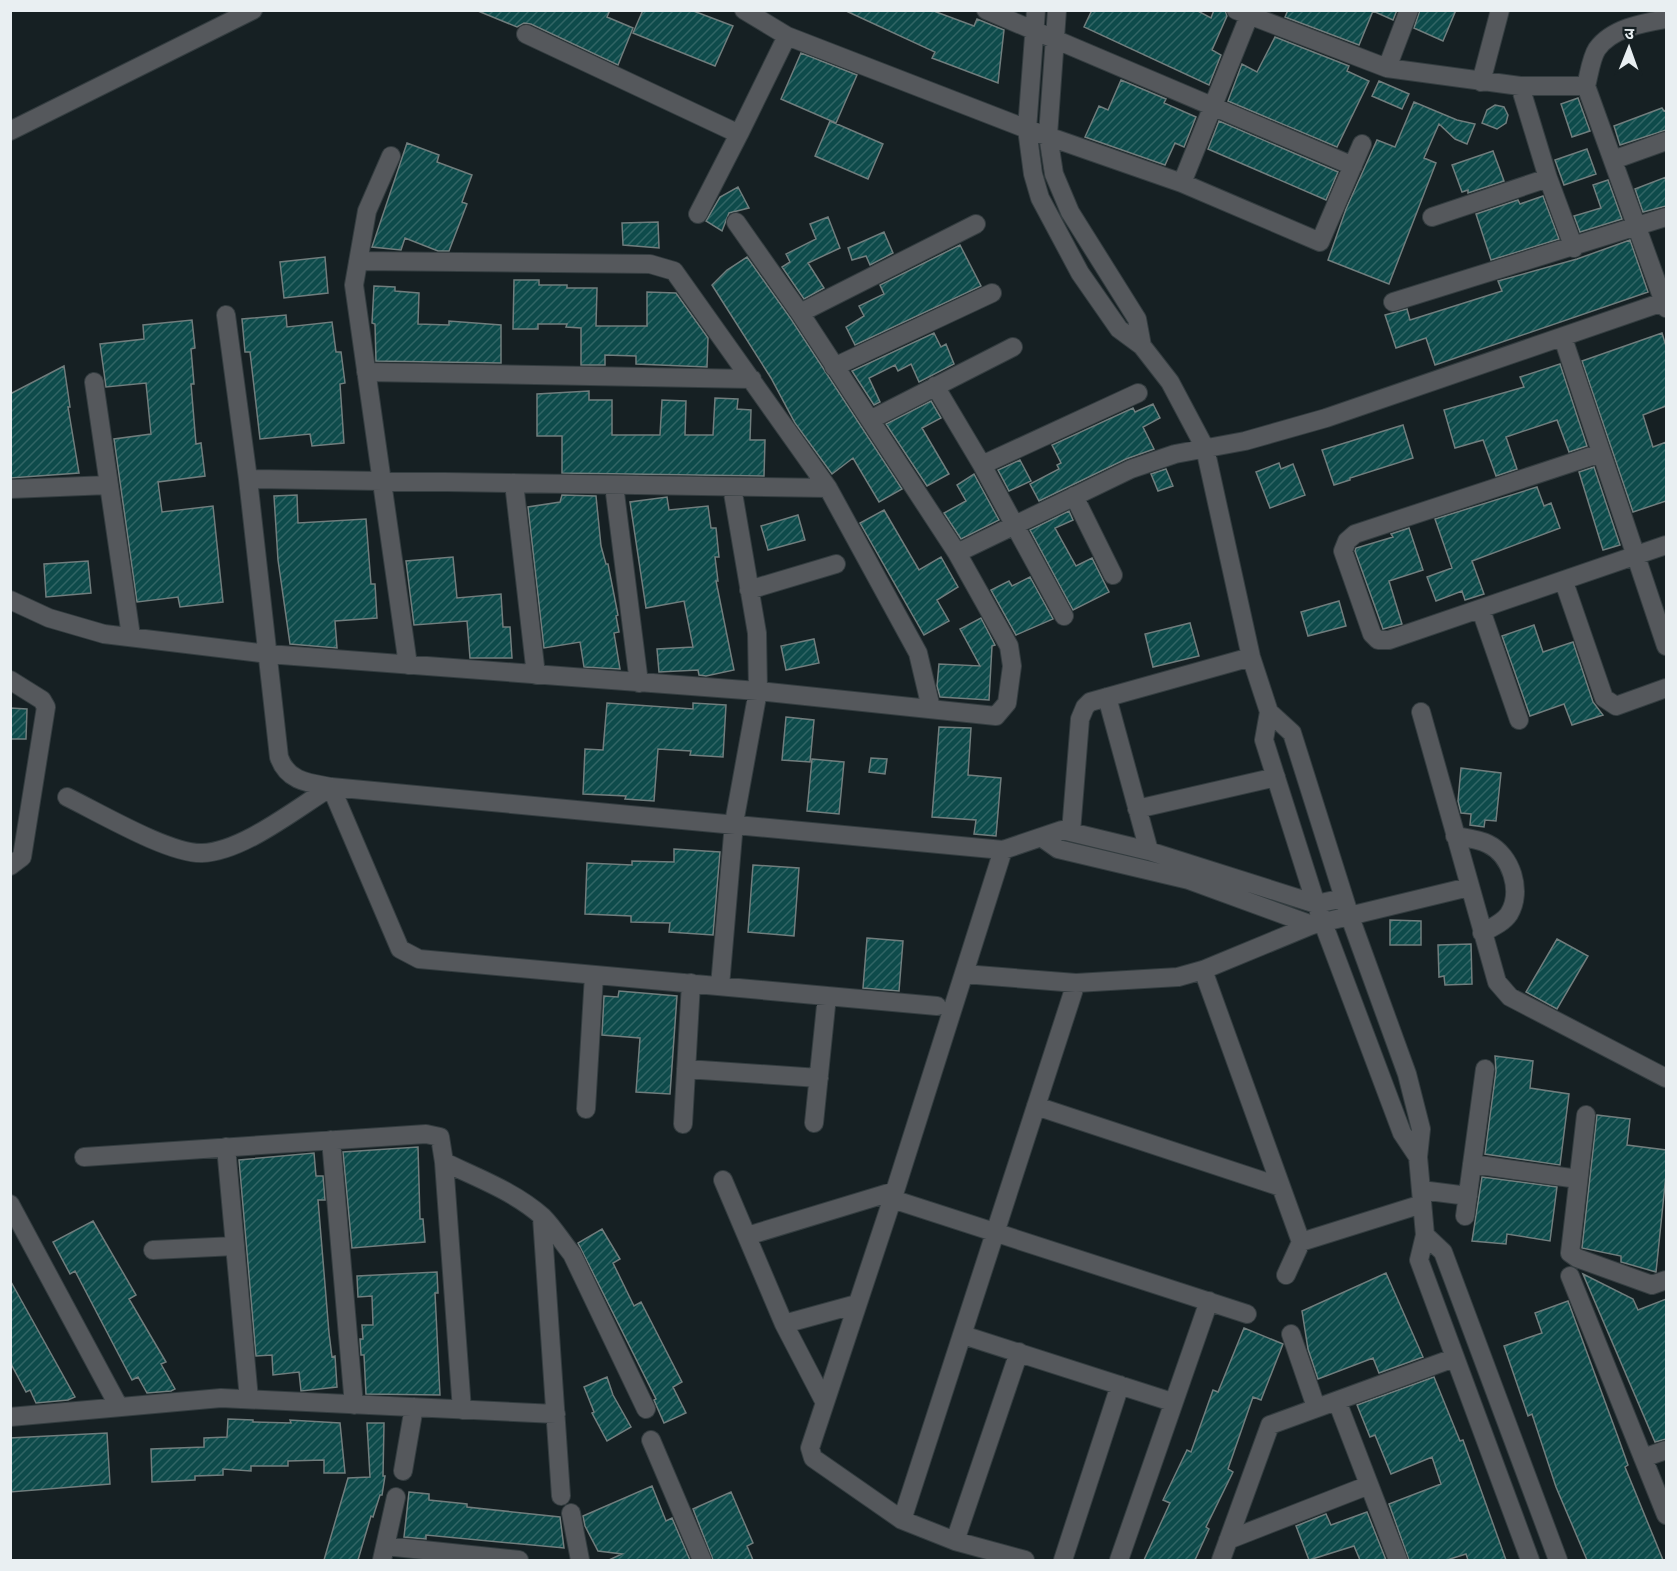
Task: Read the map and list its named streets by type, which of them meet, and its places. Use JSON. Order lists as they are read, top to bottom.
{
  "north": "top"
}
